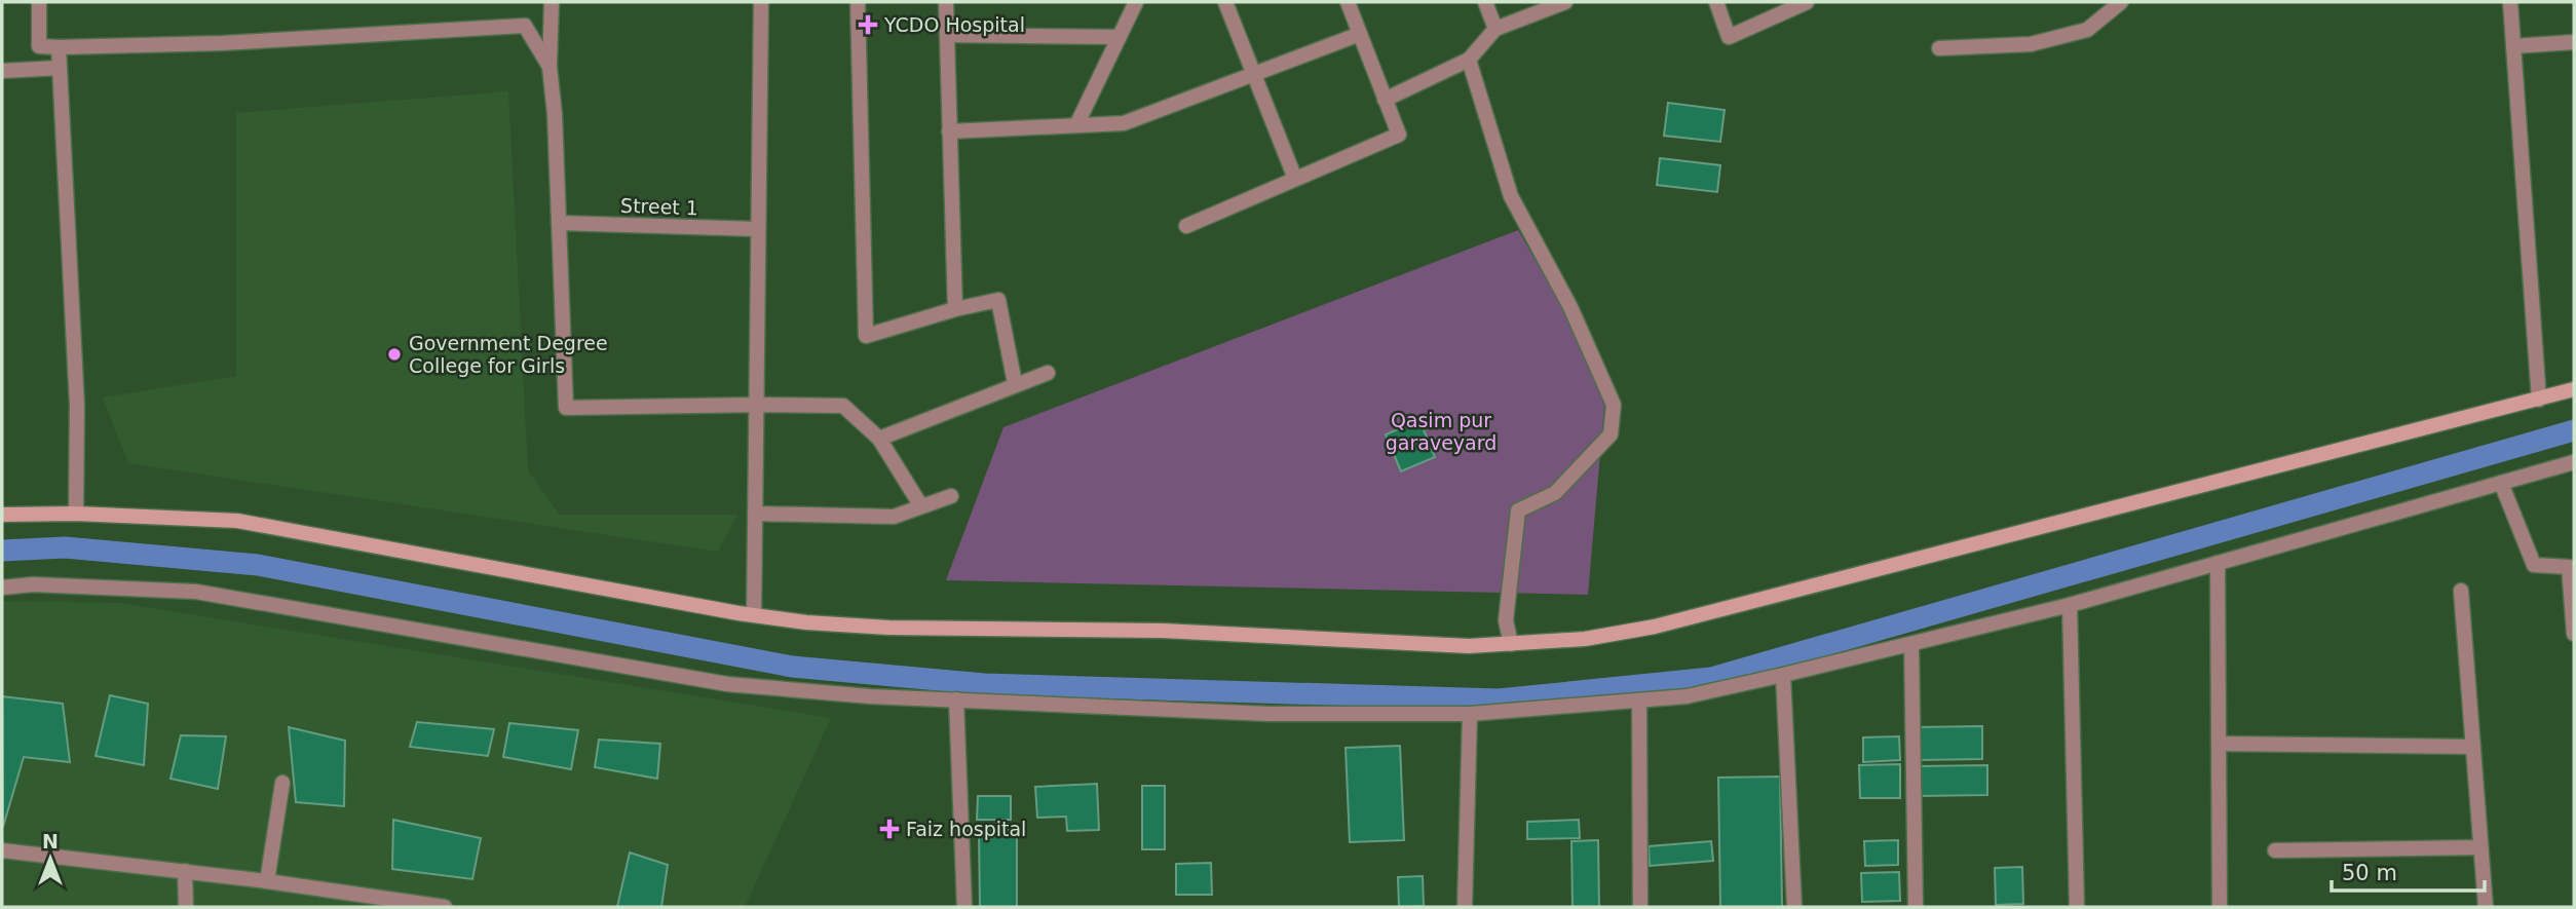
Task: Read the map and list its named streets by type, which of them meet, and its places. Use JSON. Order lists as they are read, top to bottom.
{
  "streets": {
    "street": ["Street 1"]
  },
  "parks": ["Qasim pur garaveyard"],
  "places": {
    "health": ["YCDO Hospital", "Faiz hospital"],
    "other": ["Government Degree College for Girls"]
  },
  "scale_bar": "50 m",
  "north": "top"
}
